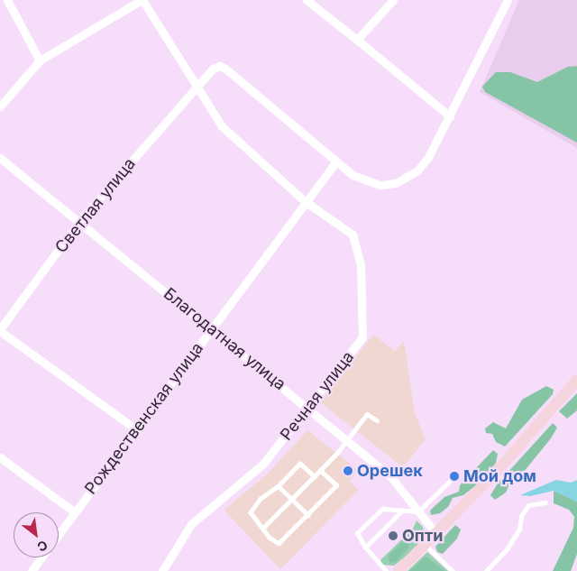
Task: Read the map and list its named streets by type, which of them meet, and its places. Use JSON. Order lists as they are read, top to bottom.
{
  "streets": {
    "street": [
      "Светлая улица",
      "Благодатная улица",
      "Речная улица",
      "Рождественская улица"
    ]
  },
  "crossings": [
    ["Светлая улица", "Благодатная улица"],
    ["Светлая улица", "Речная улица"],
    ["Светлая улица", "Рождественская улица"],
    ["Благодатная улица", "Речная улица"],
    ["Благодатная улица", "Рождественская улица"],
    ["Речная улица", "Рождественская улица"]
  ],
  "places": ["Орешек", "Мой дом", "Опти"],
  "north": "bottom right"
}
